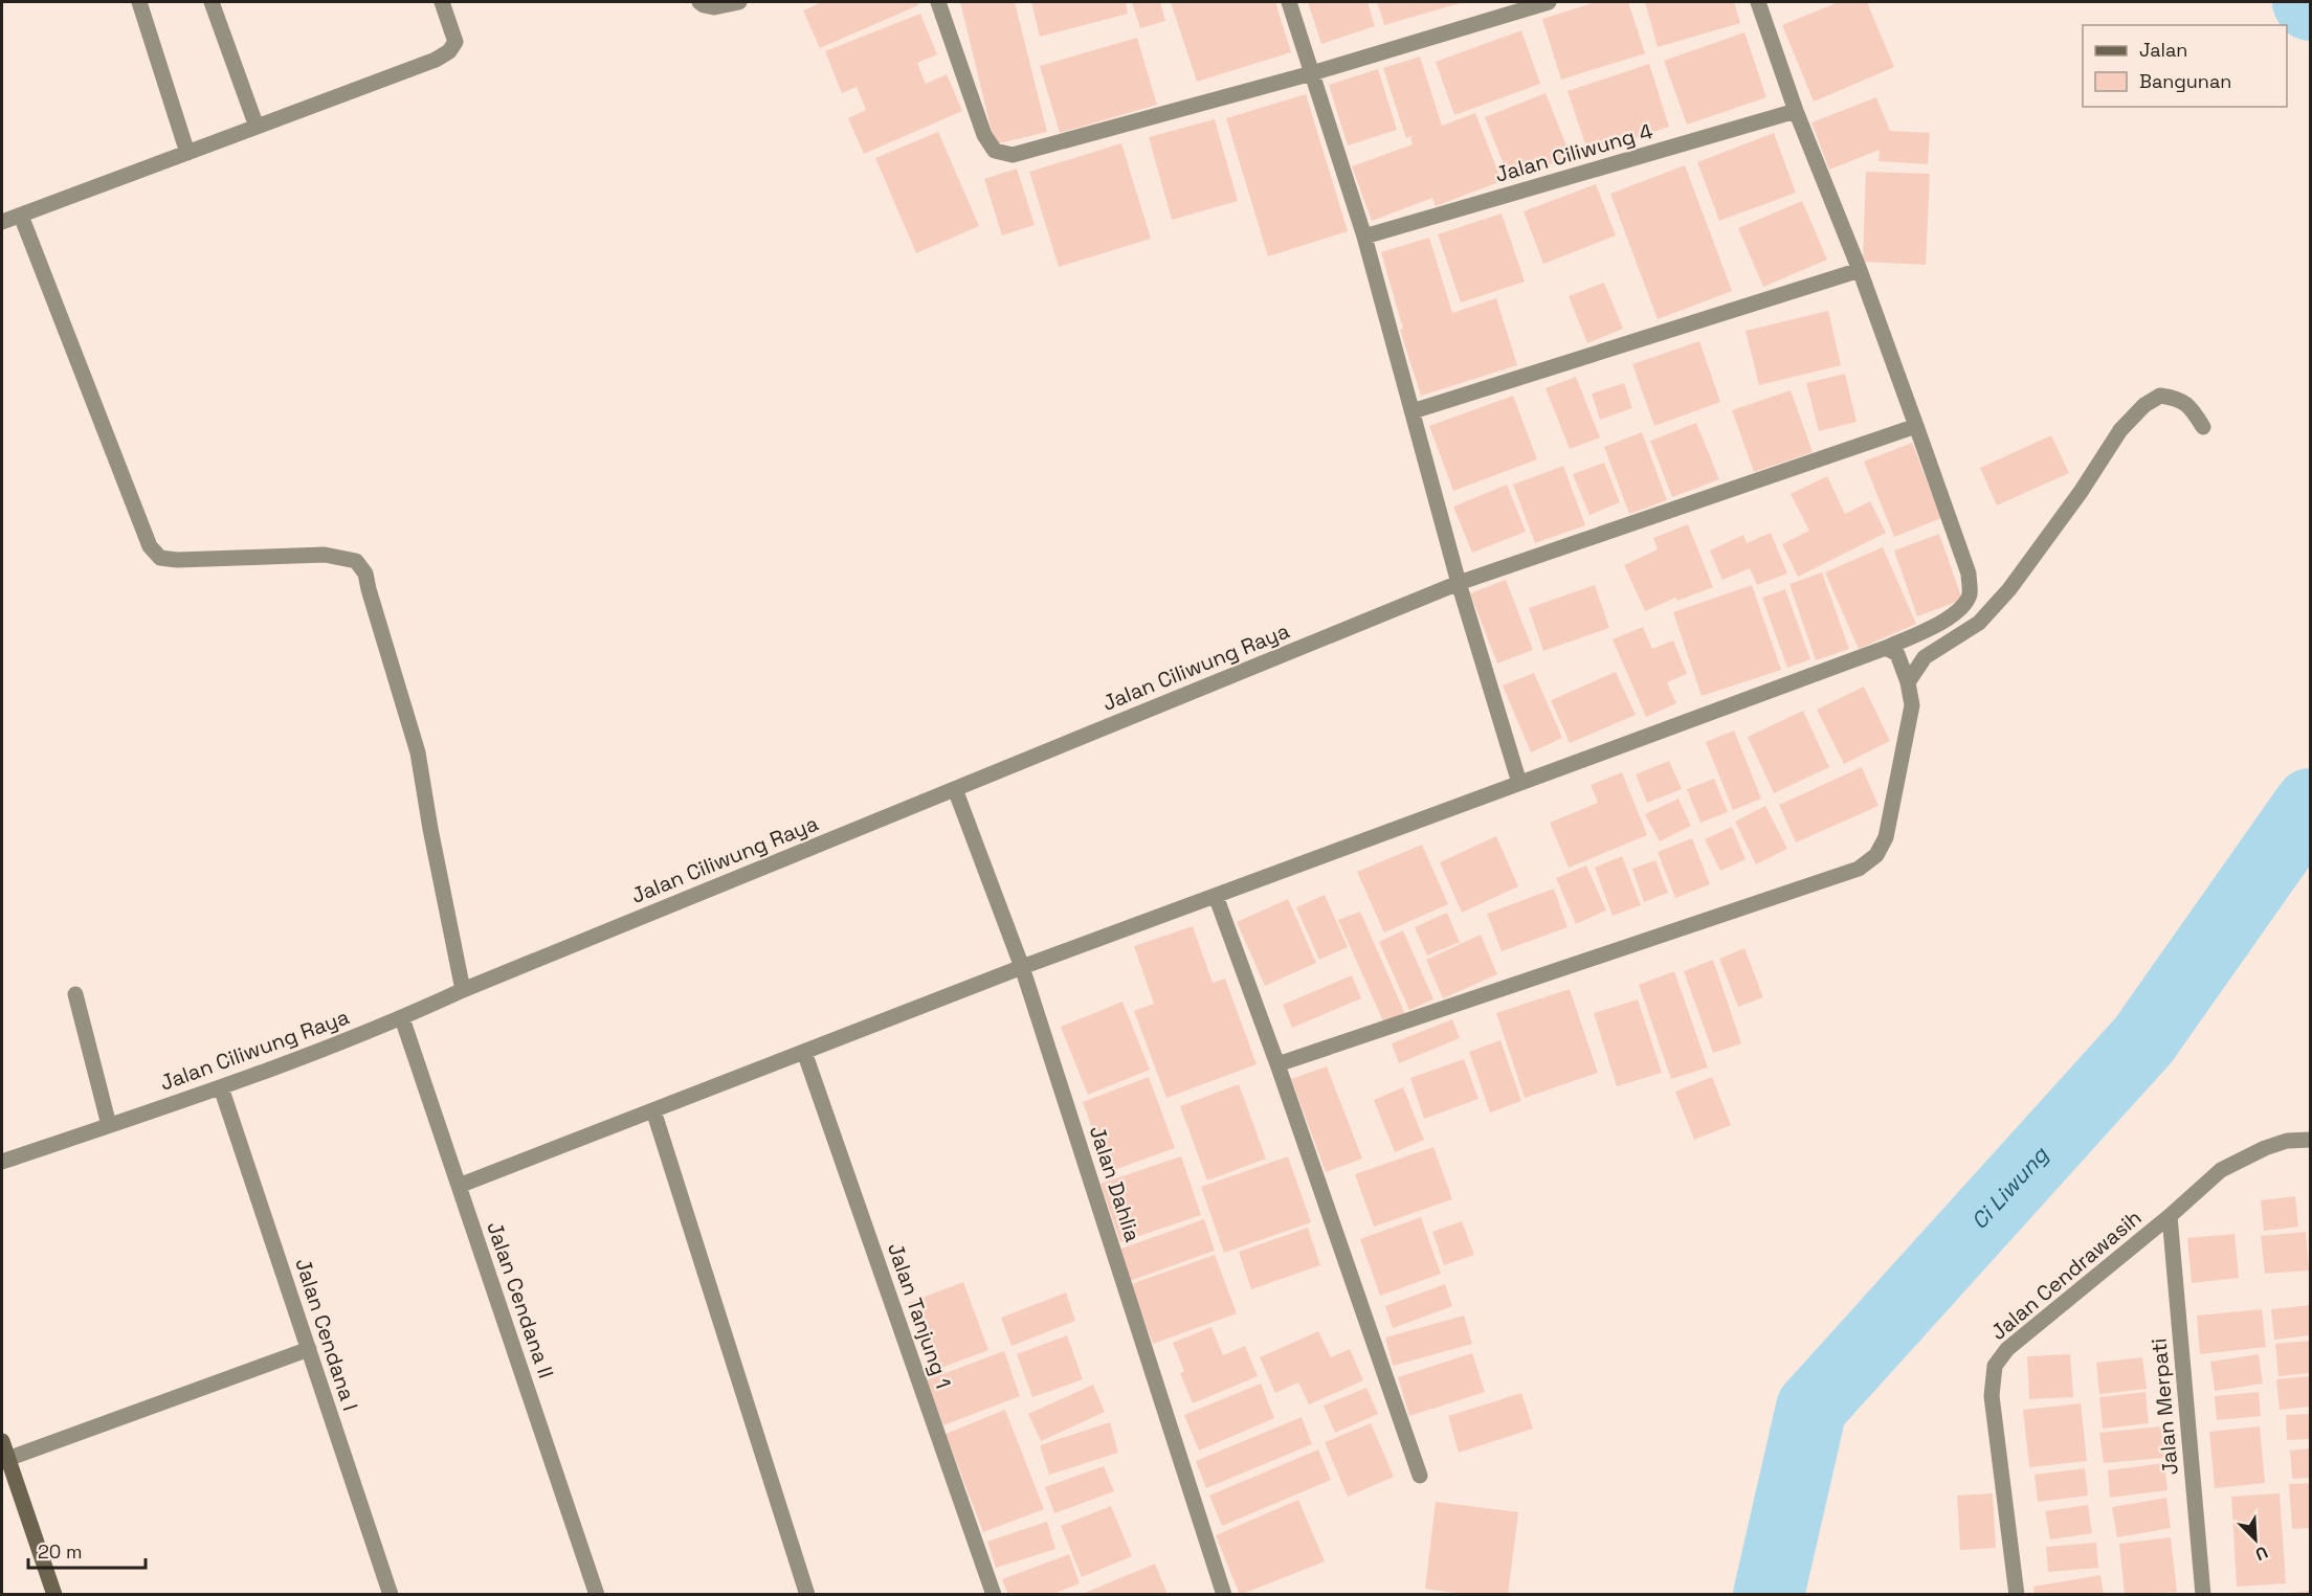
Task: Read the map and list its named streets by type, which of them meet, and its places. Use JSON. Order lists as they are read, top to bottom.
{
  "streets": {
    "street": [
      "Jalan Ciliwung 4",
      "Jalan Ciliwung Raya",
      "Jalan Dahlia",
      "Jalan Cendrawasih",
      "Jalan Cendana II",
      "Jalan Tanjung 1",
      "Jalan Cendana I",
      "Jalan Merpati"
    ]
  },
  "crossings": [
    ["Jalan Ciliwung Raya", "Jalan Dahlia"],
    ["Jalan Ciliwung Raya", "Jalan Cendana II"],
    ["Jalan Ciliwung Raya", "Jalan Cendana I"],
    ["Jalan Cendrawasih", "Jalan Merpati"]
  ],
  "water": ["Ci Liwung"],
  "legend": ["Jalan", "Bangunan"],
  "scale_bar": "20 m",
  "north": "bottom right"
}
